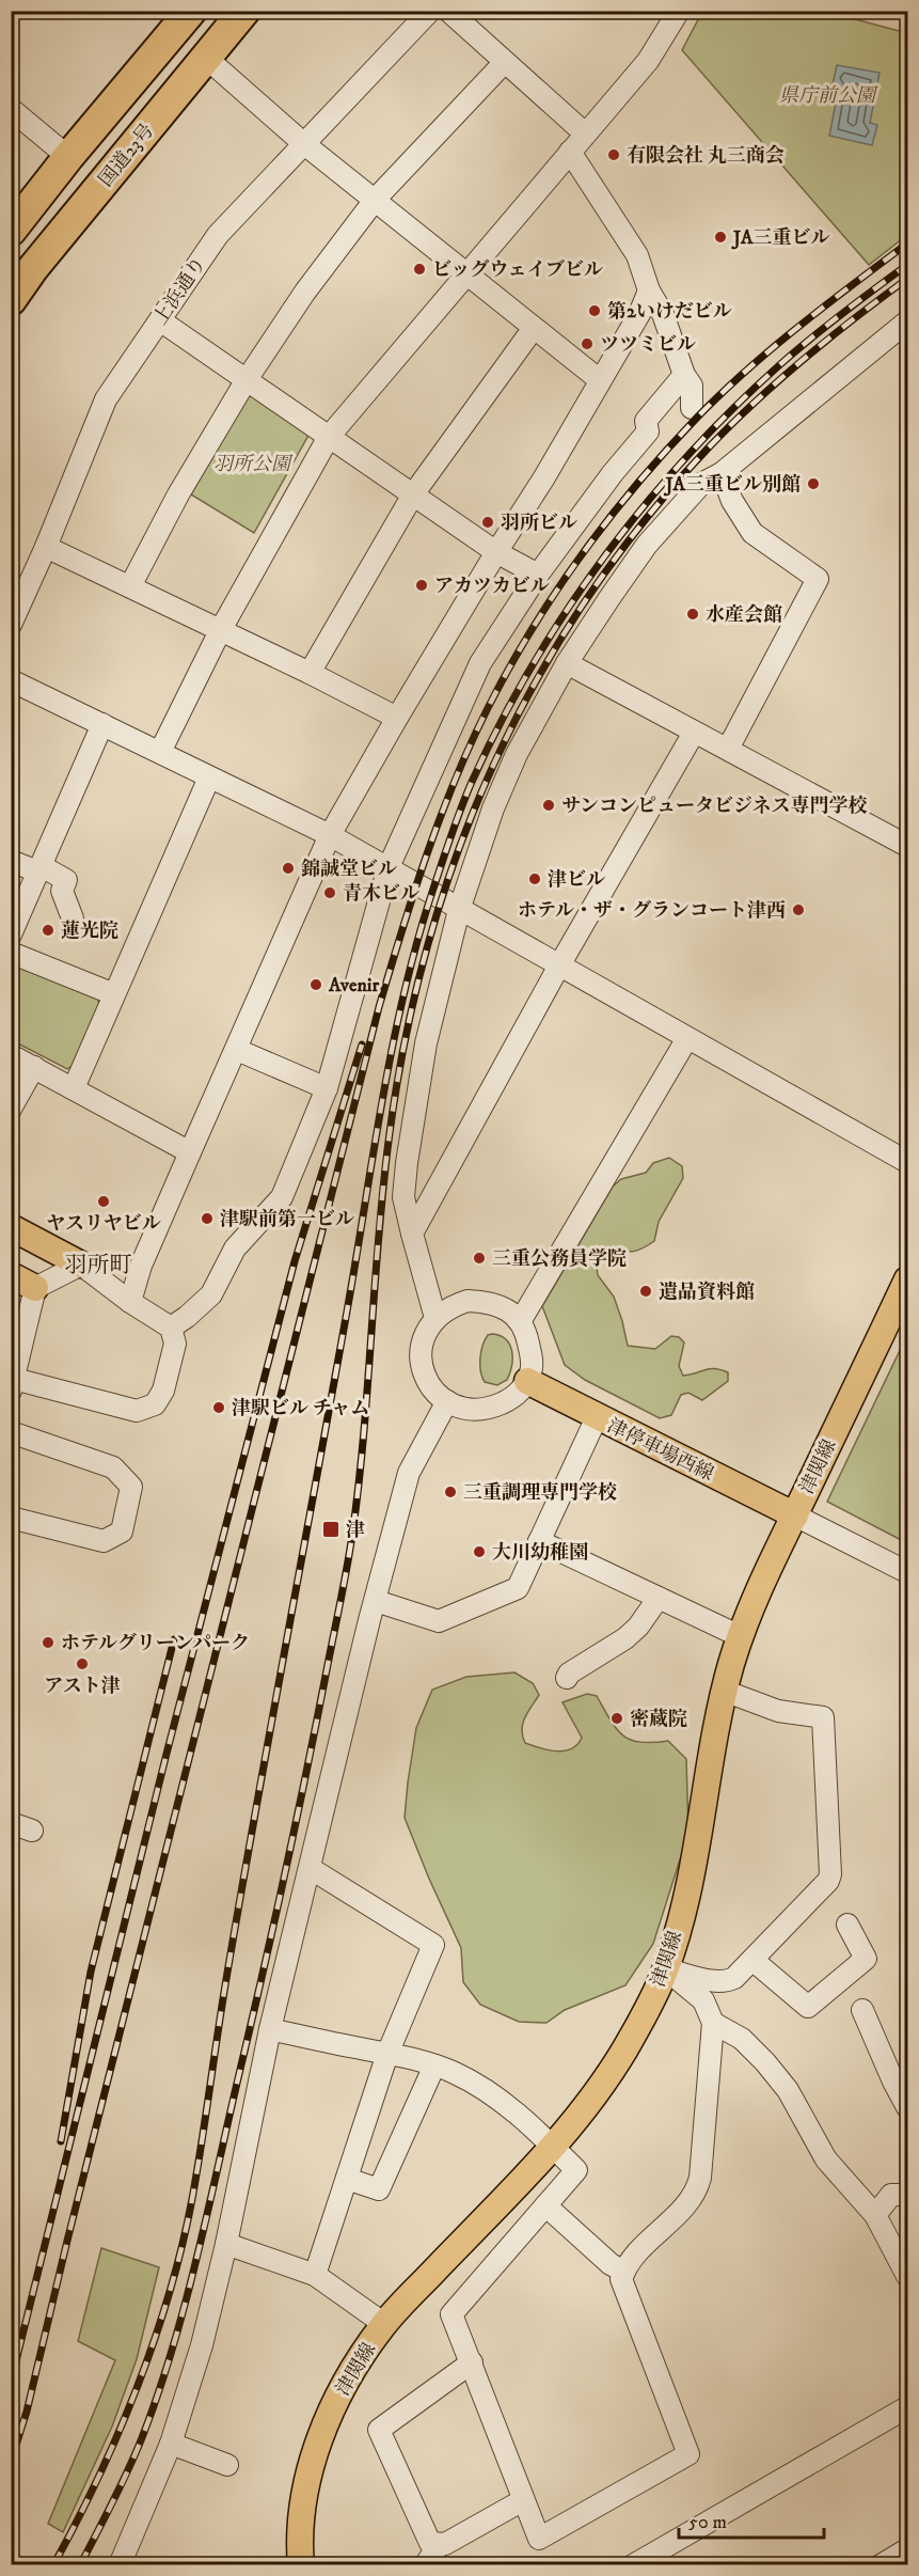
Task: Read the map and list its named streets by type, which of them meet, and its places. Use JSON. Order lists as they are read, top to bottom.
{
  "streets": {
    "highway": ["国道23号"],
    "main road": ["津停車場西線", "津関線"],
    "street": ["上浜通り"]
  },
  "crossings": [
    ["津停車場西線", "津関線"]
  ],
  "districts": ["羽所町"],
  "parks": ["県庁前公園", "羽所公園"],
  "places": {
    "other": [
      "有限会社 丸三商会",
      "JA三重ビル",
      "ビッグウェイブビル",
      "第2いけだビル",
      "ツツミビル",
      "JA三重ビル別館",
      "羽所ビル",
      "アカツカビル",
      "水産会館",
      "サンコンピュータビジネス専門学校",
      "錦誠堂ビル",
      "津ビル",
      "青木ビル",
      "ホテル・ザ・グランコート津西",
      "蓮光院",
      "Avenir",
      "ヤスリヤビル",
      "津駅前第一ビル",
      "三重公務員学院",
      "遺品資料館",
      "津駅ビル チャム",
      "三重調理専門学校",
      "大川幼稚園",
      "ホテルグリーンパーク",
      "アスト津",
      "密蔵院"
    ],
    "transit": ["津"]
  },
  "scale_bar": "50 m"
}
